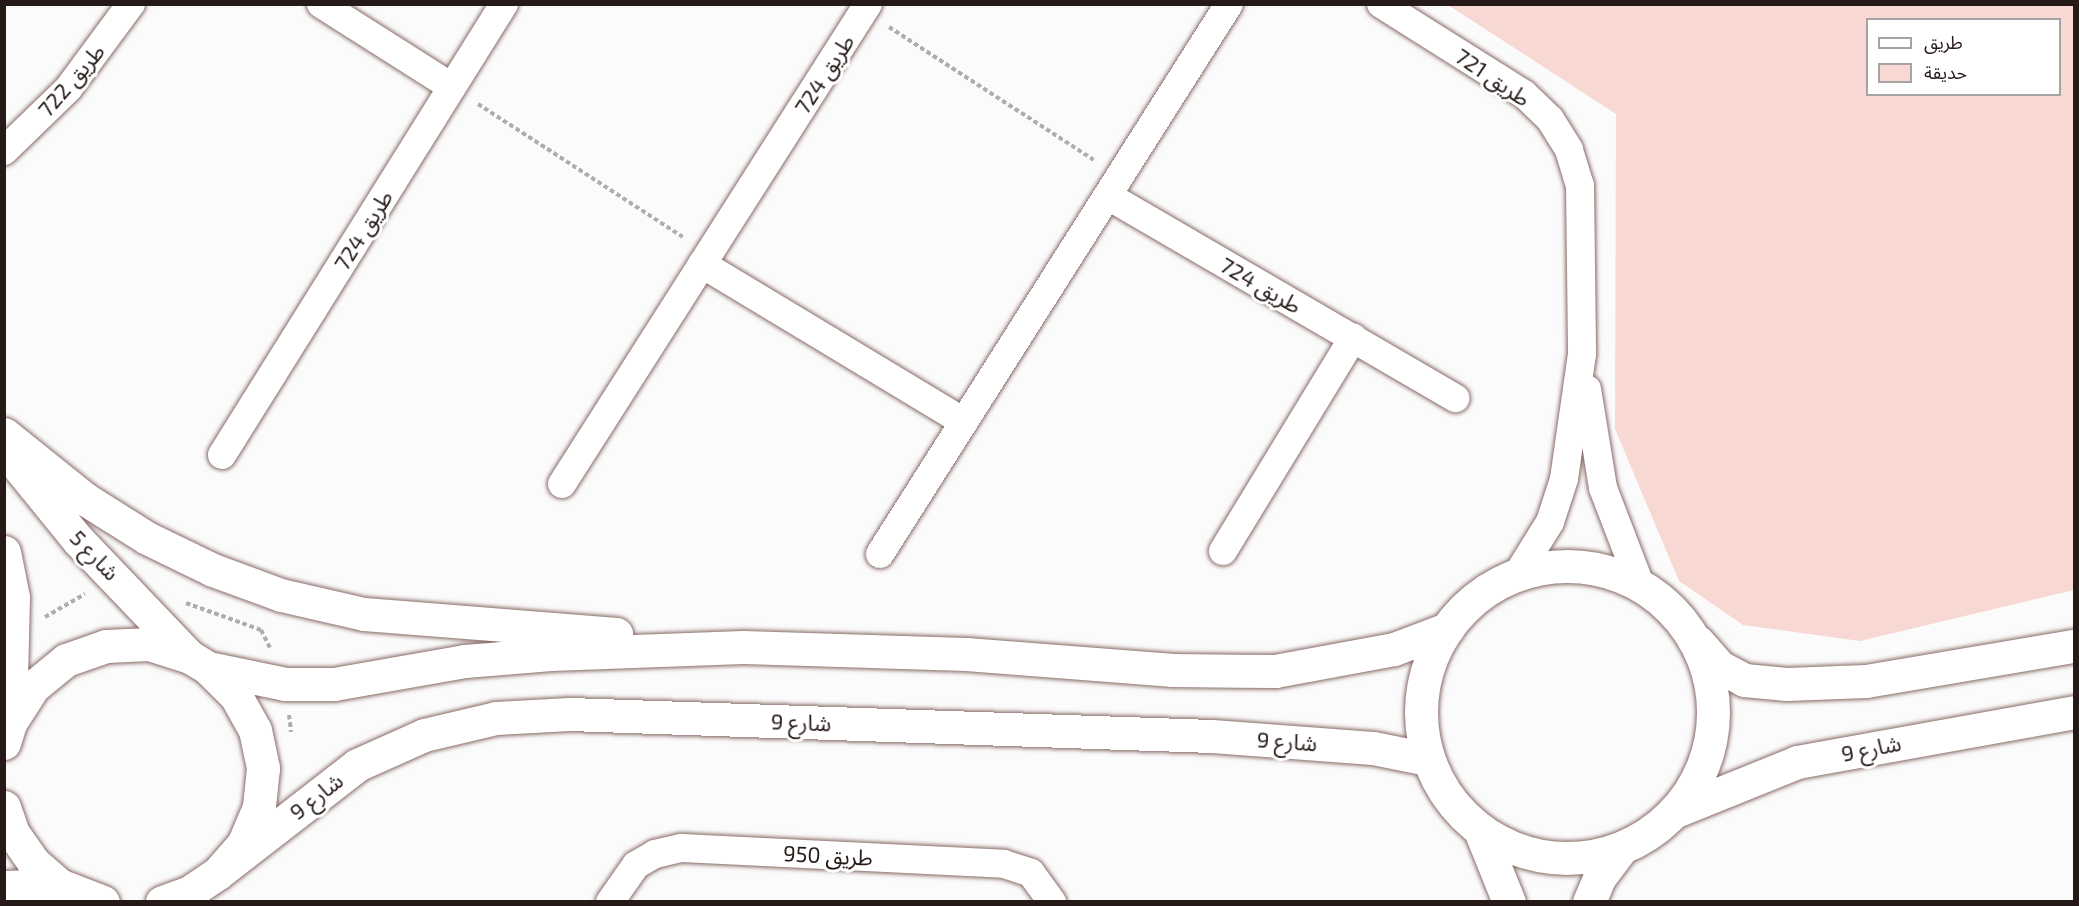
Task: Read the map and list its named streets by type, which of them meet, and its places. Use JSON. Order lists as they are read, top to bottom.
{
  "streets": {
    "main road": ["شارع 5", "شارع 9"],
    "street": [
      "طريق 724",
      "طريق 721",
      "طريق 722",
      "طريق 950"
    ]
  },
  "crossings": [
    ["شارع 5", "شارع 9"]
  ],
  "legend": ["طريق", "حديقة"]
}
